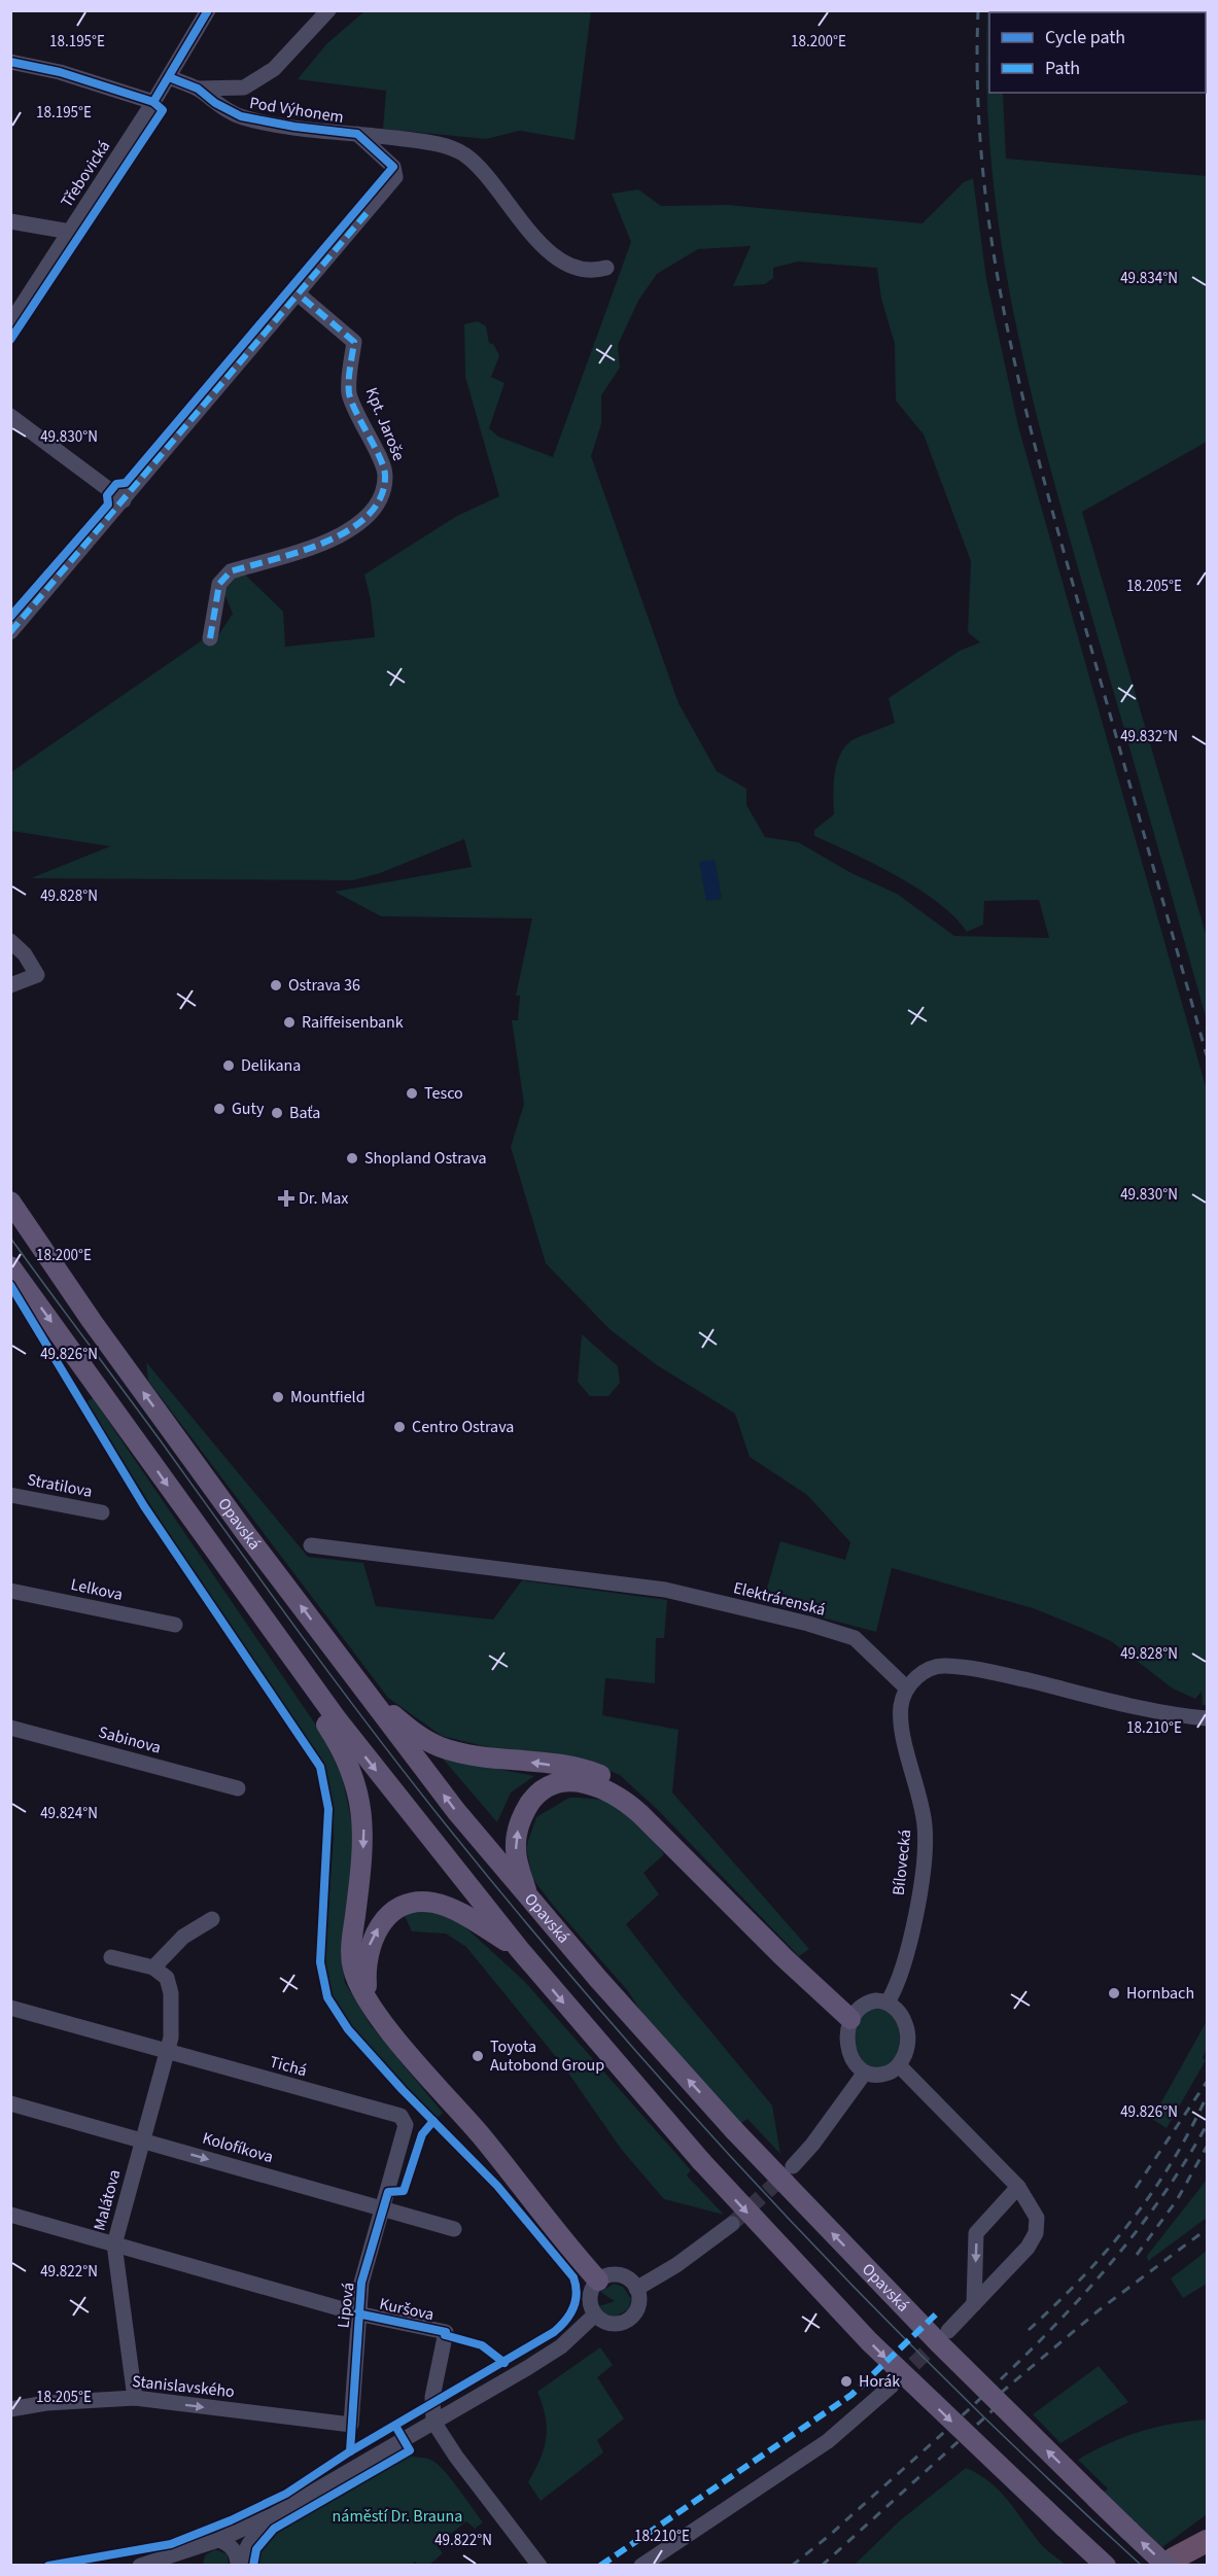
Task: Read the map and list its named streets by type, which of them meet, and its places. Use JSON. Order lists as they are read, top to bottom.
{
  "streets": {
    "main road": ["Opavská"],
    "street": [
      "Pod Výhonem",
      "Třebovická",
      "Kpt. Jaroše",
      "Stratilova",
      "Lelkova",
      "Elektrárenská",
      "Sabinova",
      "Bílovecká",
      "Tichá",
      "Kolofíkova",
      "Malátova",
      "Lipová",
      "Kuršova",
      "Stanislavského"
    ]
  },
  "crossings": [
    ["Pod Výhonem", "Třebovická"],
    ["Elektrárenská", "Bílovecká"],
    ["Tichá", "Malátova"],
    ["Tichá", "Lipová"],
    ["Kolofíkova", "Malátova"],
    ["Kolofíkova", "Lipová"],
    ["Malátova", "Kuršova"],
    ["Malátova", "Stanislavského"],
    ["Lipová", "Kuršova"],
    ["Lipová", "Stanislavského"]
  ],
  "one_way": ["Kolofíkova", "Stanislavského"],
  "parks": ["náměstí Dr. Brauna"],
  "places": {
    "other": [
      "Ostrava 36",
      "Raiffeisenbank",
      "Delikana",
      "Tesco",
      "Guty",
      "Baťa",
      "Shopland Ostrava",
      "Mountfield",
      "Centro Ostrava",
      "Hornbach",
      "Toyota Autobond Group",
      "Horák"
    ],
    "health": ["Dr. Max"]
  },
  "legend": ["Cycle path", "Path"],
  "coordinates": [
    "18.200°E",
    "18.195°E",
    "49.834°N",
    "49.830°N",
    "18.205°E",
    "49.832°N",
    "49.828°N",
    "49.826°N",
    "18.210°E",
    "49.824°N",
    "49.822°N"
  ]
}
